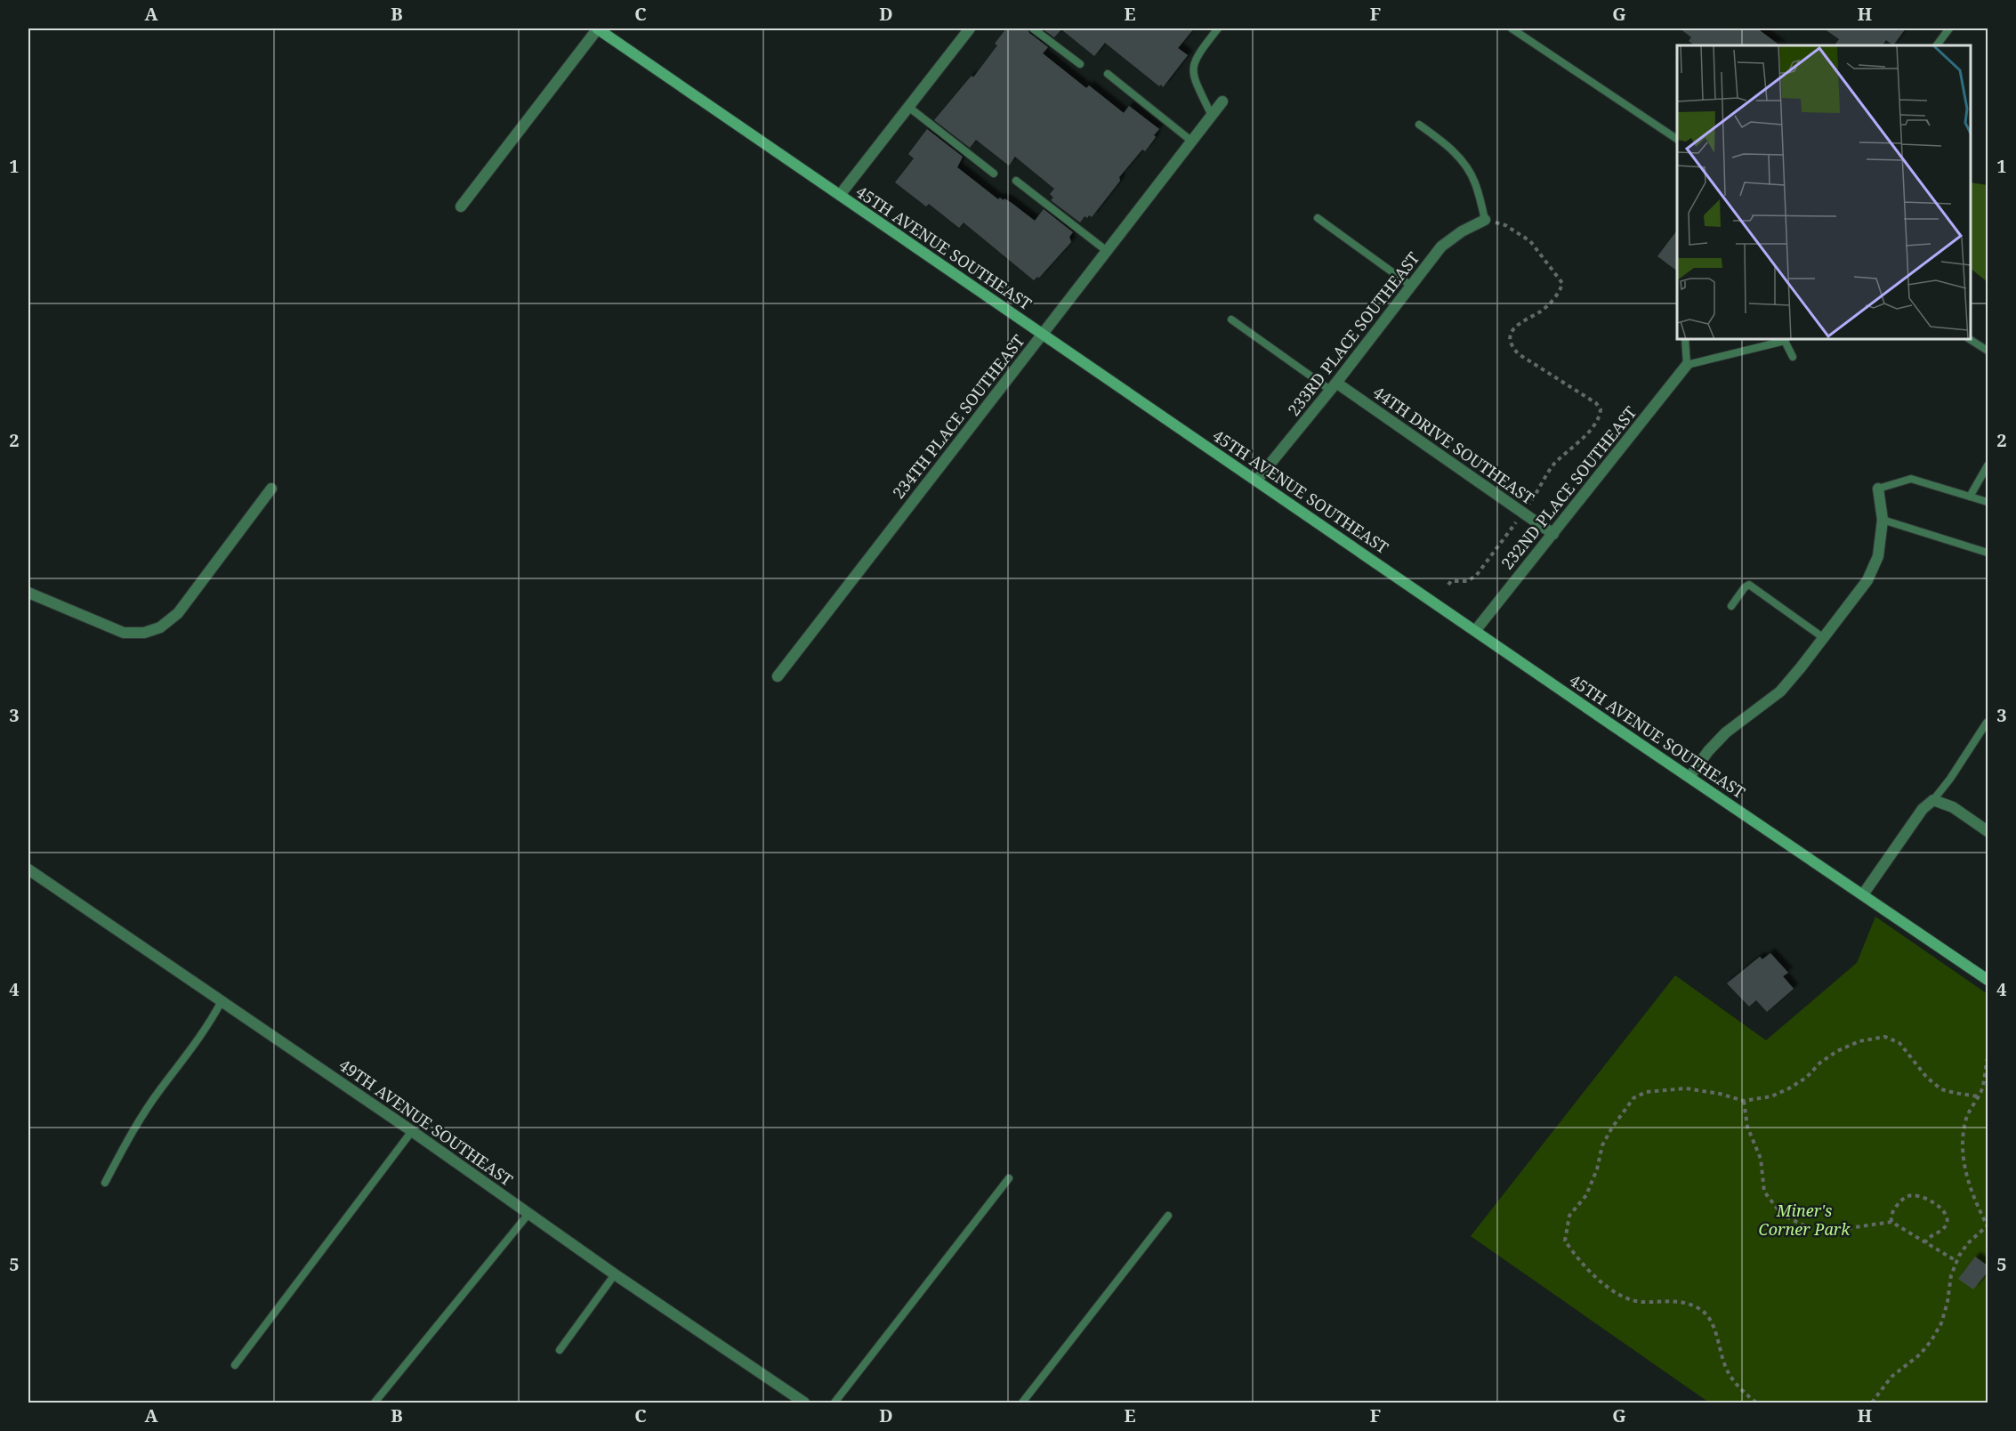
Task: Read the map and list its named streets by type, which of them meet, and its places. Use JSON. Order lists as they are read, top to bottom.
{
  "streets": {
    "street": [
      "45TH AVENUE SOUTHEAST",
      "233RD PLACE SOUTHEAST",
      "234TH PLACE SOUTHEAST",
      "44TH DRIVE SOUTHEAST",
      "232ND PLACE SOUTHEAST",
      "49TH AVENUE SOUTHEAST"
    ]
  },
  "crossings": [
    ["45TH AVENUE SOUTHEAST", "233RD PLACE SOUTHEAST"],
    ["45TH AVENUE SOUTHEAST", "234TH PLACE SOUTHEAST"],
    ["45TH AVENUE SOUTHEAST", "232ND PLACE SOUTHEAST"],
    ["233RD PLACE SOUTHEAST", "44TH DRIVE SOUTHEAST"],
    ["44TH DRIVE SOUTHEAST", "232ND PLACE SOUTHEAST"]
  ],
  "parks": ["Miner's Corner Park"],
  "grid": {
    "columns": [
      "A",
      "B",
      "C",
      "D",
      "E",
      "F",
      "G",
      "H"
    ],
    "rows": [
      "1",
      "2",
      "3",
      "4",
      "5"
    ]
  }
}
